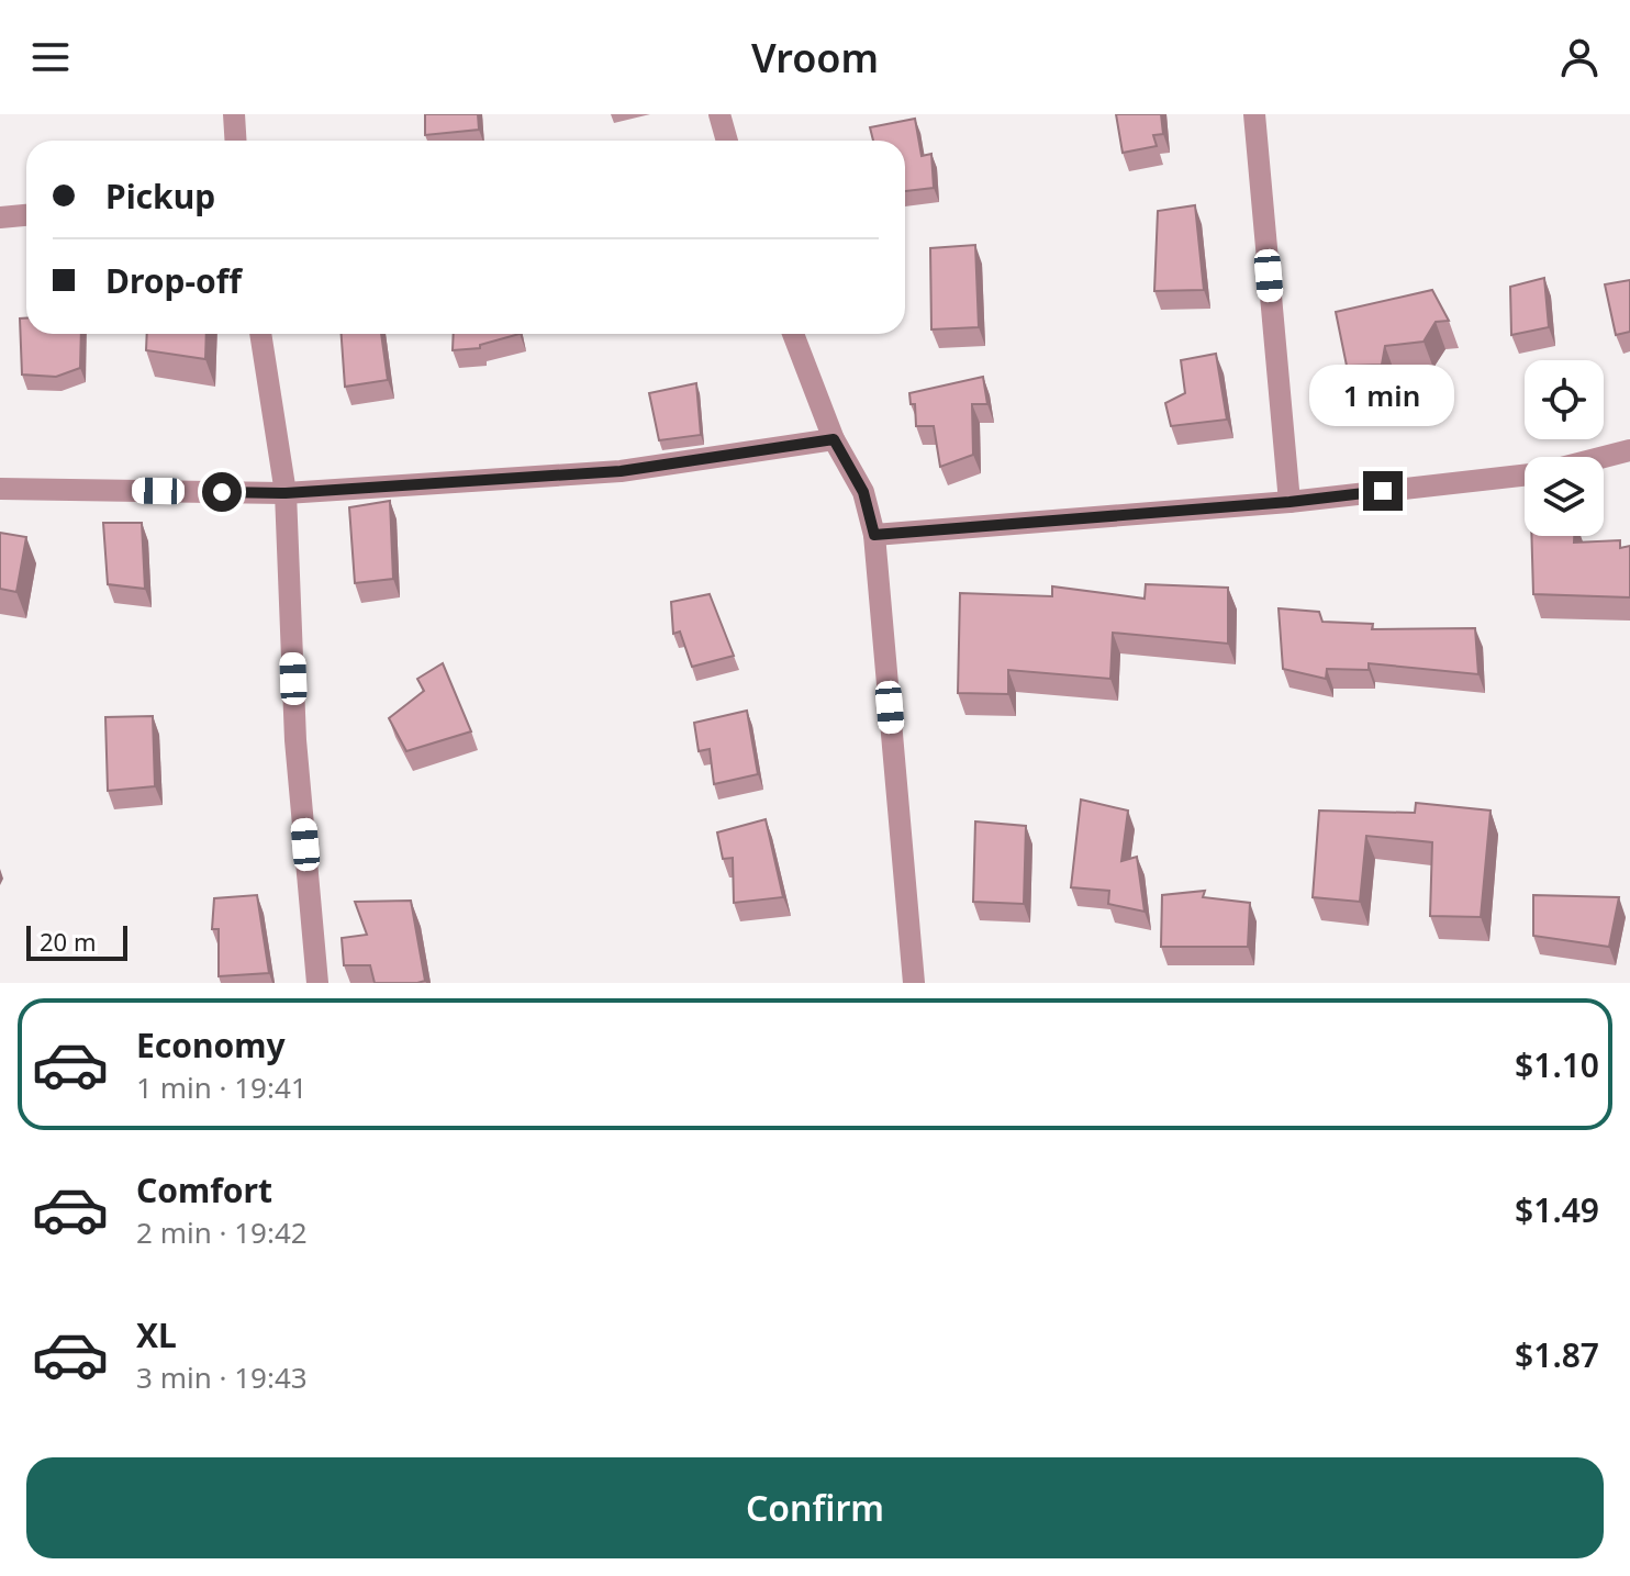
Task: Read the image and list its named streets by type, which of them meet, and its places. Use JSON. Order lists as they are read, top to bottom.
{
  "scale_bar": "20 m",
  "page": {
    "header": "Vroom",
    "banner": ["Pickup", "Drop-off"],
    "bubble": "1 min",
    "scale": "20 m",
    "list": [
      {
        "name": "Economy",
        "note": "1 min · 19:41",
        "value": "$1.10"
      },
      {
        "name": "Comfort",
        "note": "2 min · 19:42",
        "value": "$1.49"
      },
      {
        "name": "XL",
        "note": "3 min · 19:43",
        "value": "$1.87"
      }
    ],
    "buttons": "Confirm"
  }
}
